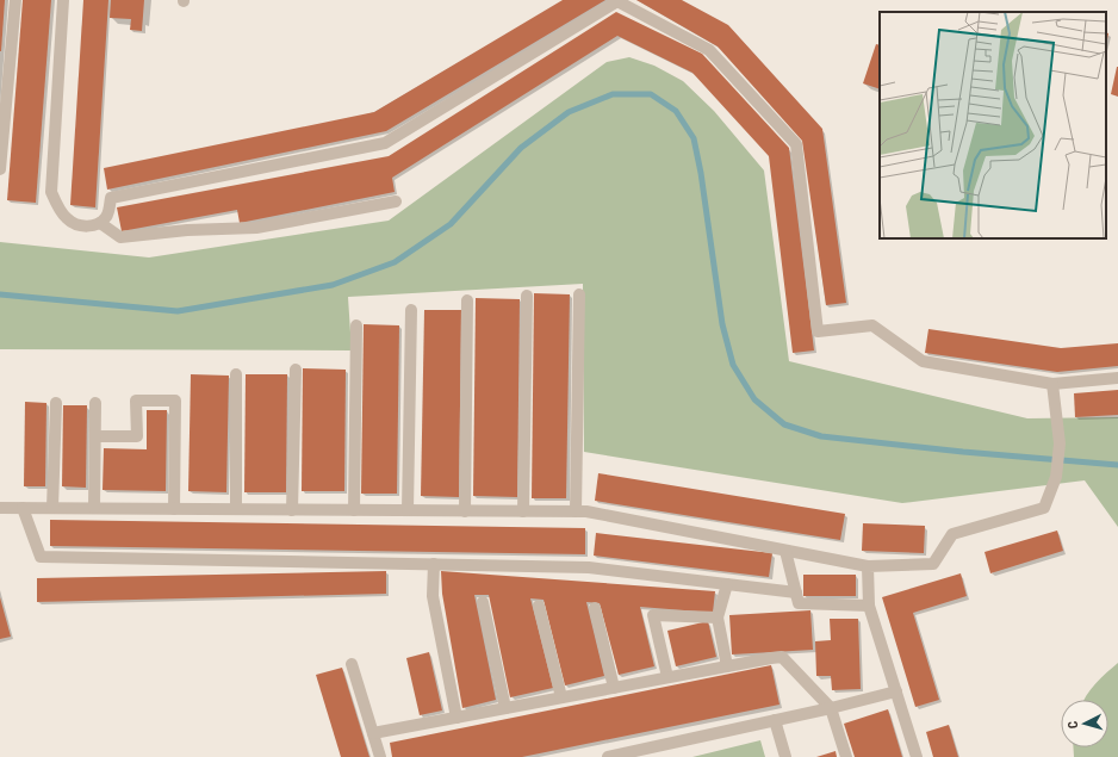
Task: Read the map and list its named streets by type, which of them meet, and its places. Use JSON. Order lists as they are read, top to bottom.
{
  "north": "left"
}
